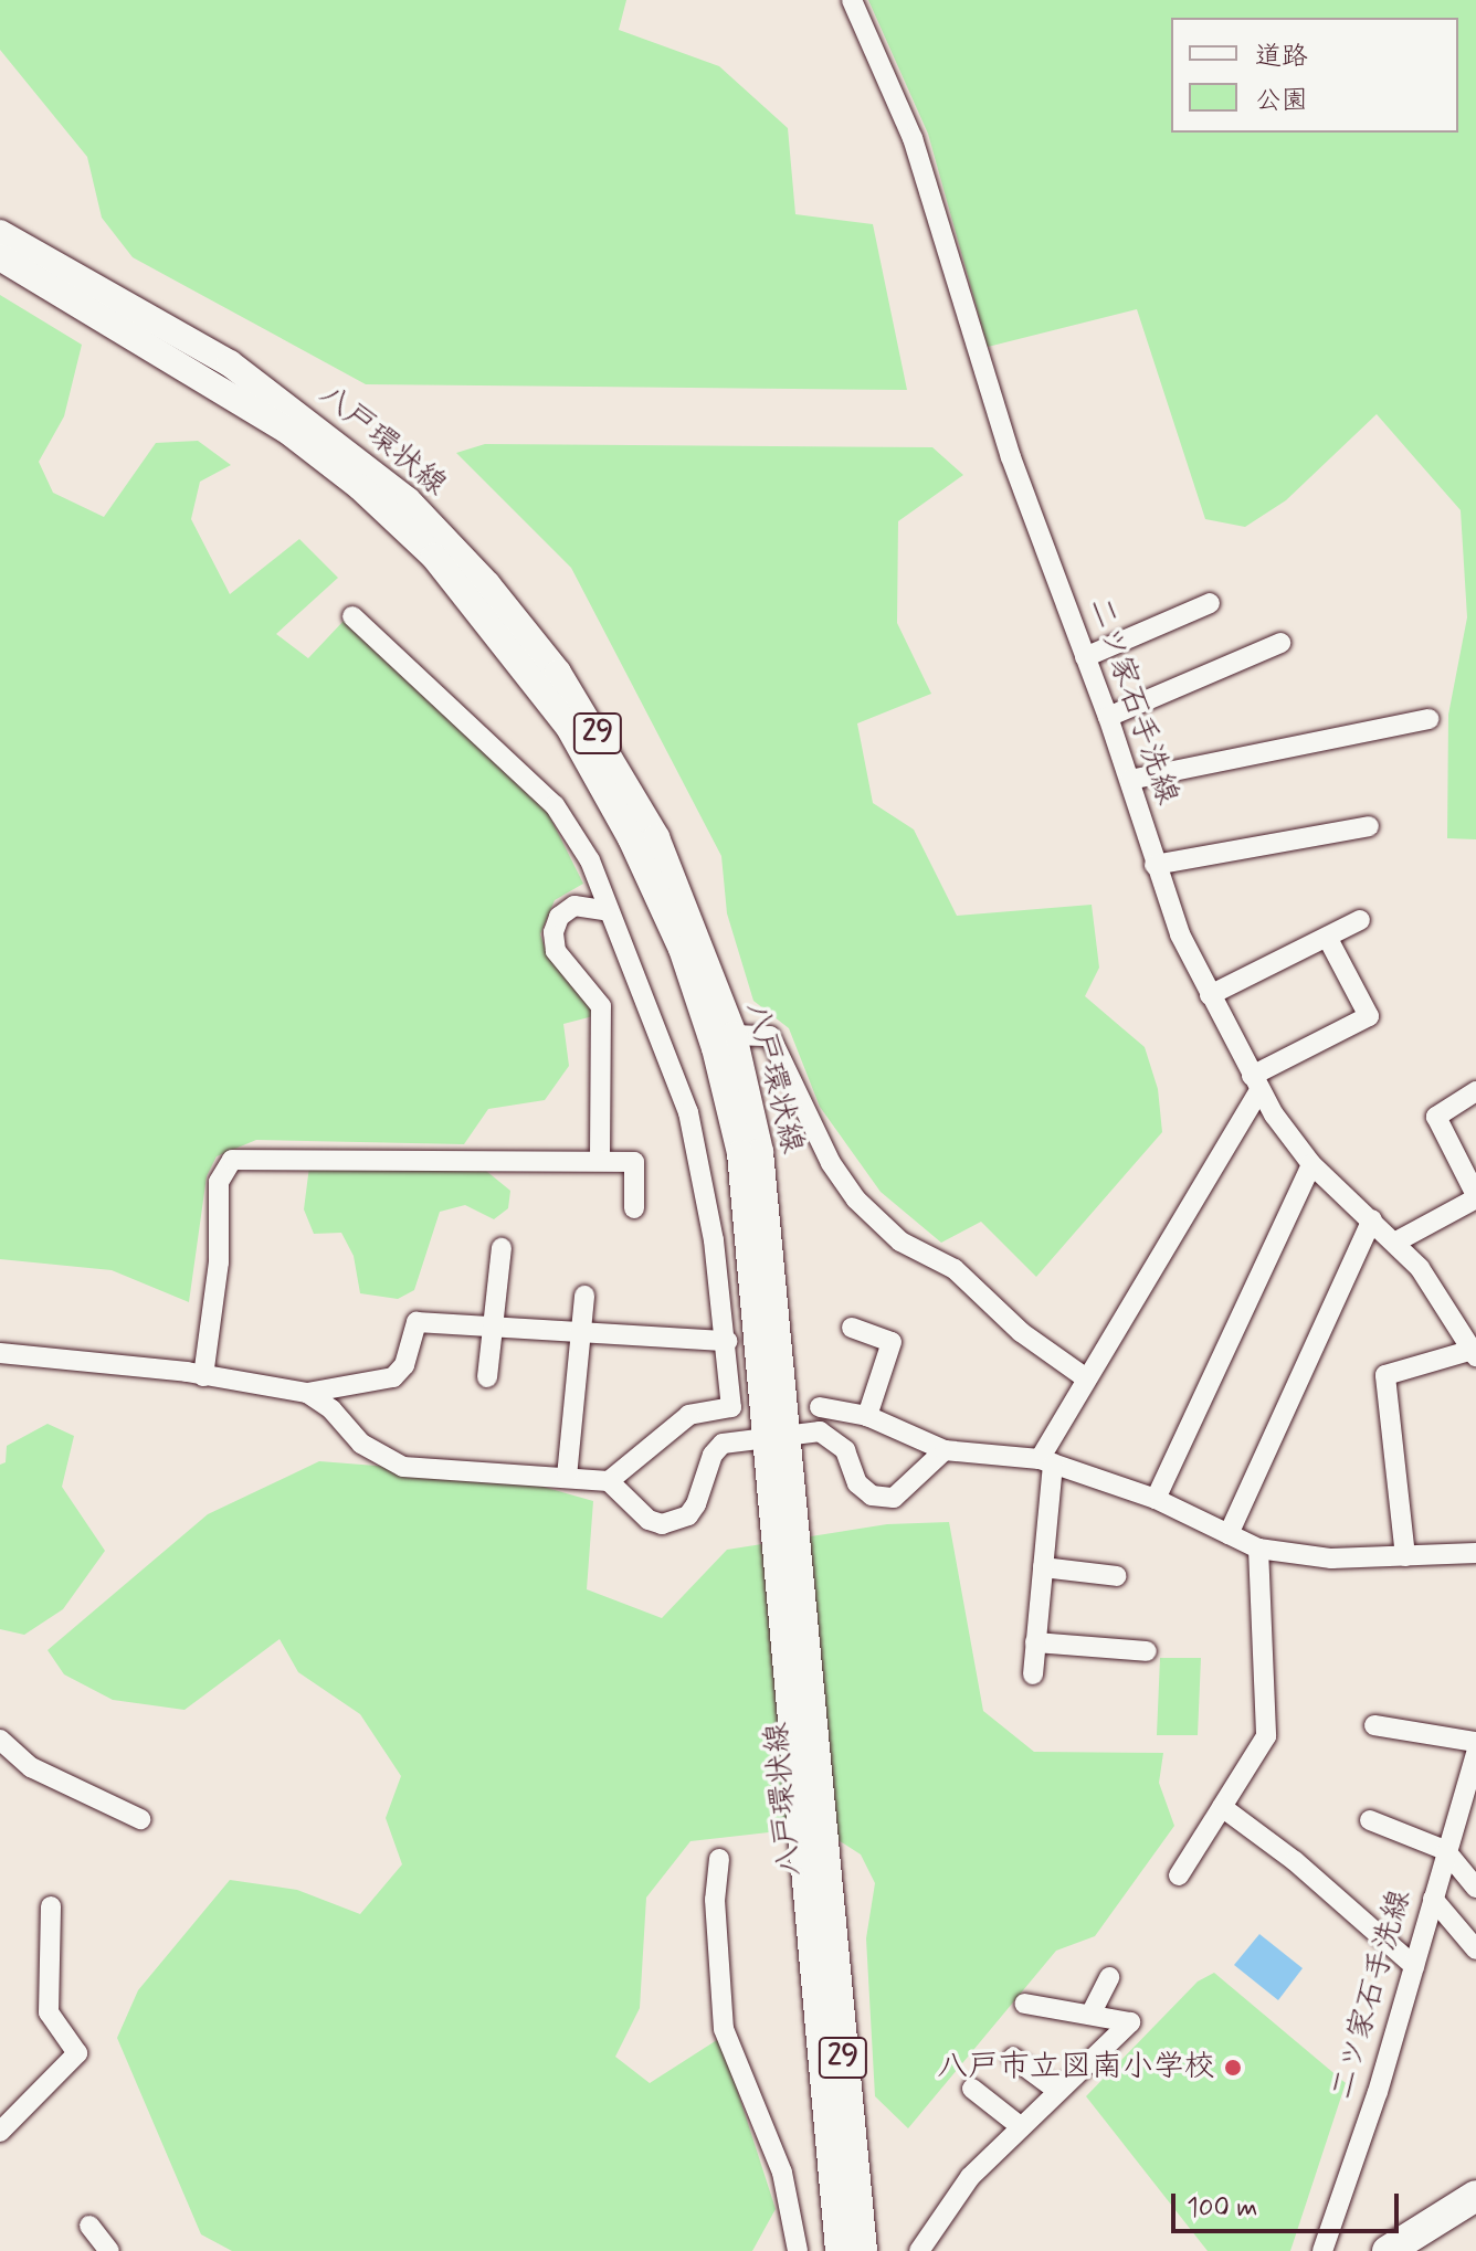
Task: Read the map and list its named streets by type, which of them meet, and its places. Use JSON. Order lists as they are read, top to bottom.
{
  "streets": {
    "main road": ["八戸環状線", "29"],
    "street": ["二ツ家石手洗線"]
  },
  "places": ["八戸市立図南小学校"],
  "legend": ["道路", "公園"],
  "scale_bar": "100 m"
}
